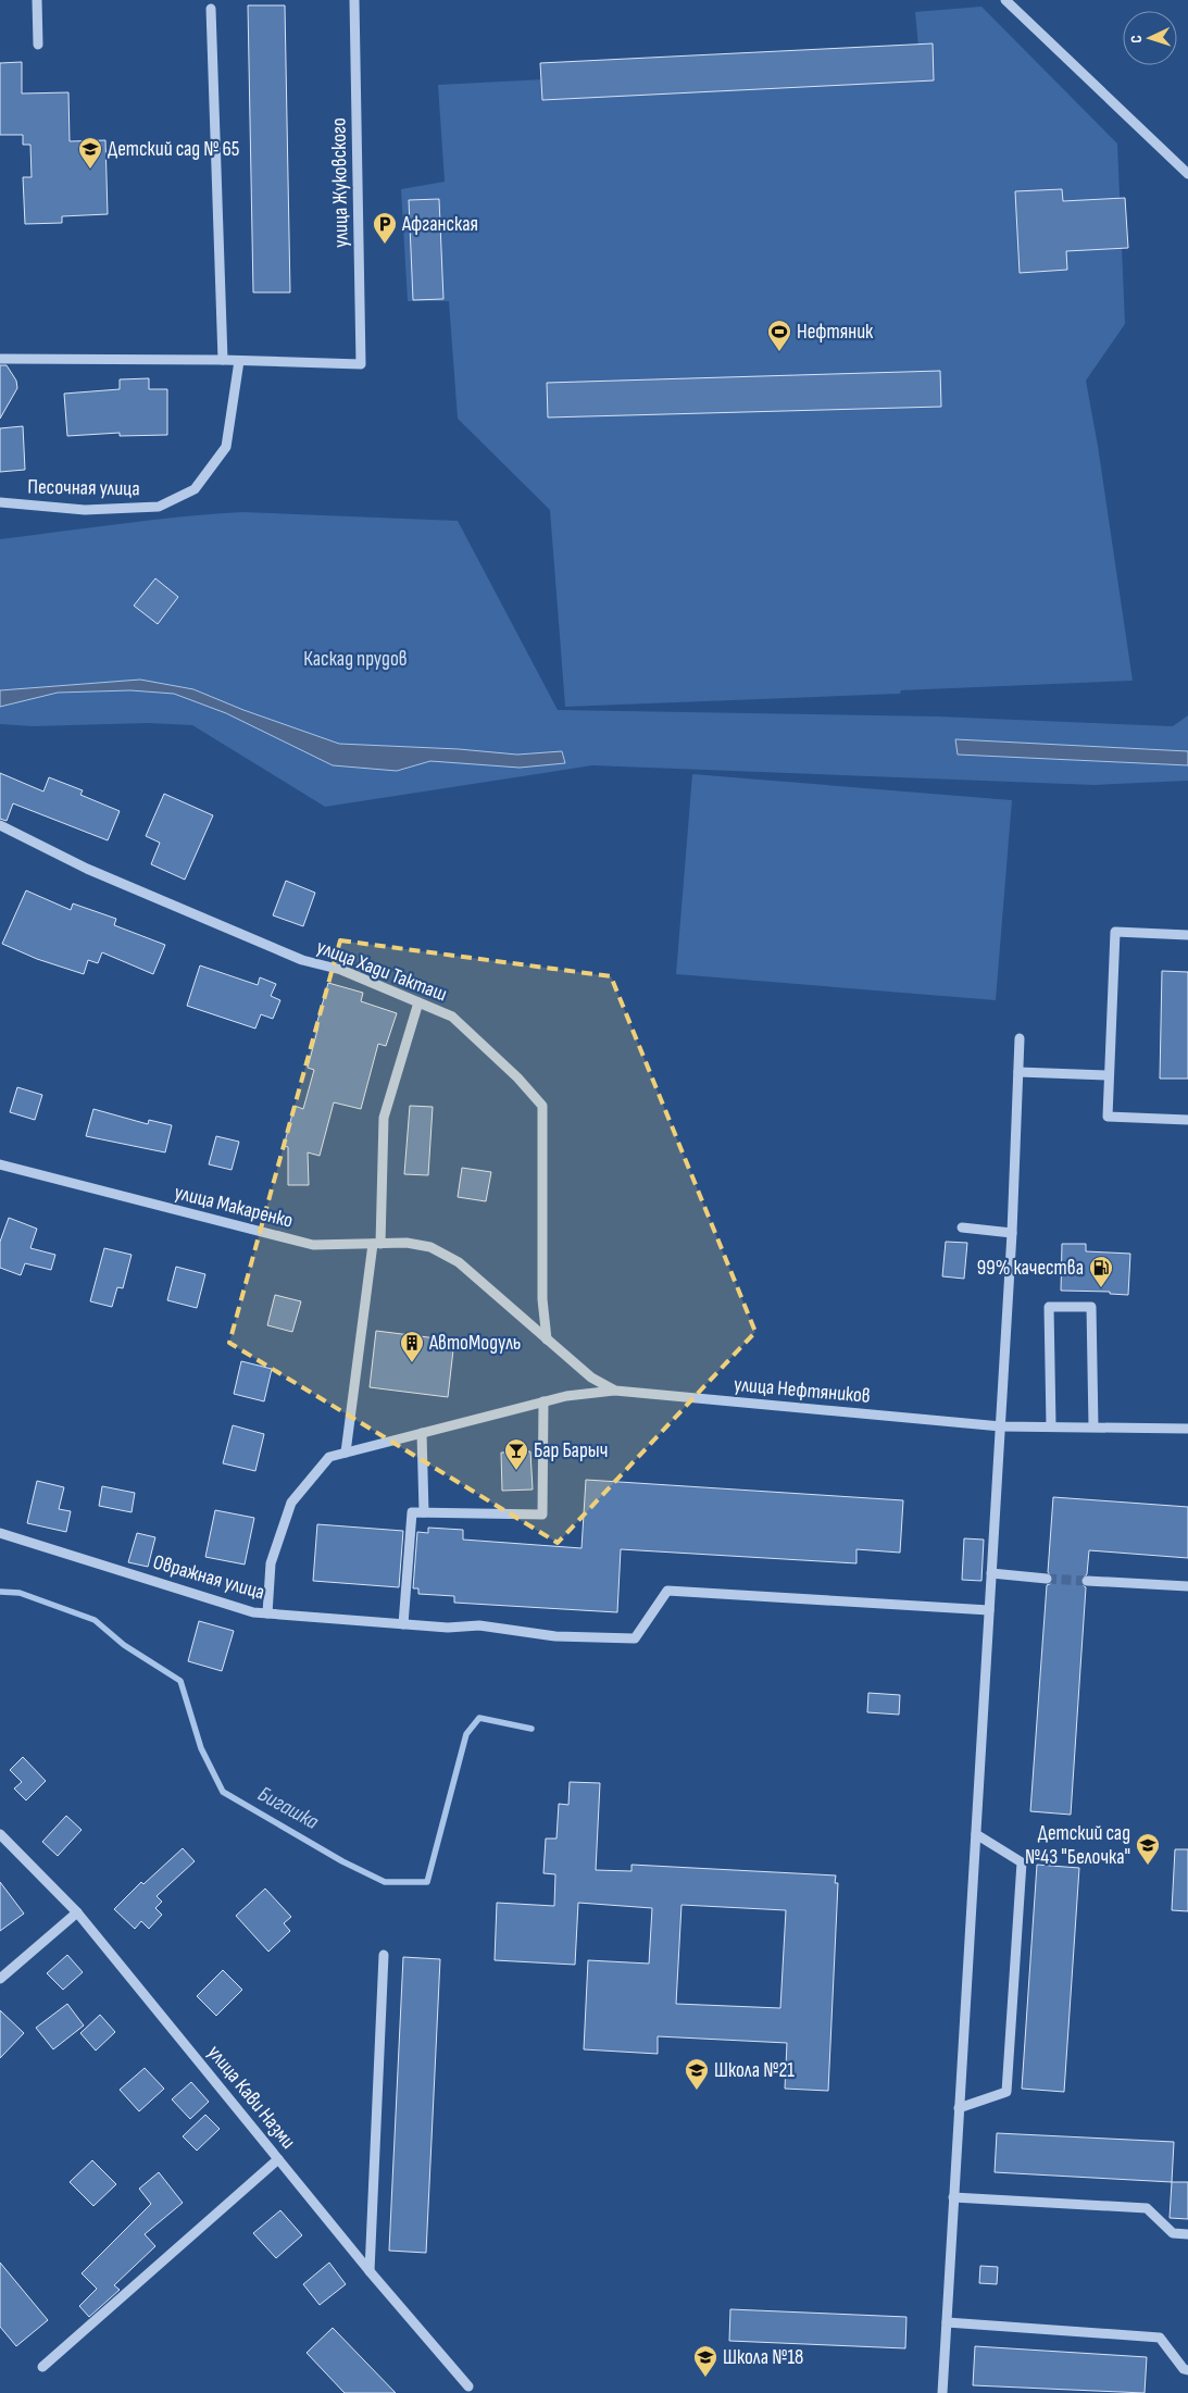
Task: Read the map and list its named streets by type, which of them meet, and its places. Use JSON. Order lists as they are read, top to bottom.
{
  "streets": {
    "street": [
      "улица Жуковского",
      "Песочная улица",
      "улица Хади Такташ",
      "улица Макаренко",
      "улица Нефтяников",
      "Овражная улица",
      "улица Кави Назми"
    ]
  },
  "crossings": [
    ["улица Жуковского", "Песочная улица"],
    ["улица Хади Такташ", "улица Нефтяников"],
    ["улица Макаренко", "улица Нефтяников"]
  ],
  "water": ["Бигашка"],
  "parks": ["Каскад прудов"],
  "places": {
    "school or university": [
      "Детский сад № 65",
      "Детский сад №43 \"Белочка\"",
      "Школа №21",
      "Школа №18"
    ],
    "parking": ["Афганская"],
    "sports": ["Нефтяник"],
    "fuel station": ["99% качества"],
    "building": ["АвтоМодуль"],
    "bar": ["Бар Барыч"]
  },
  "north": "left"
}
